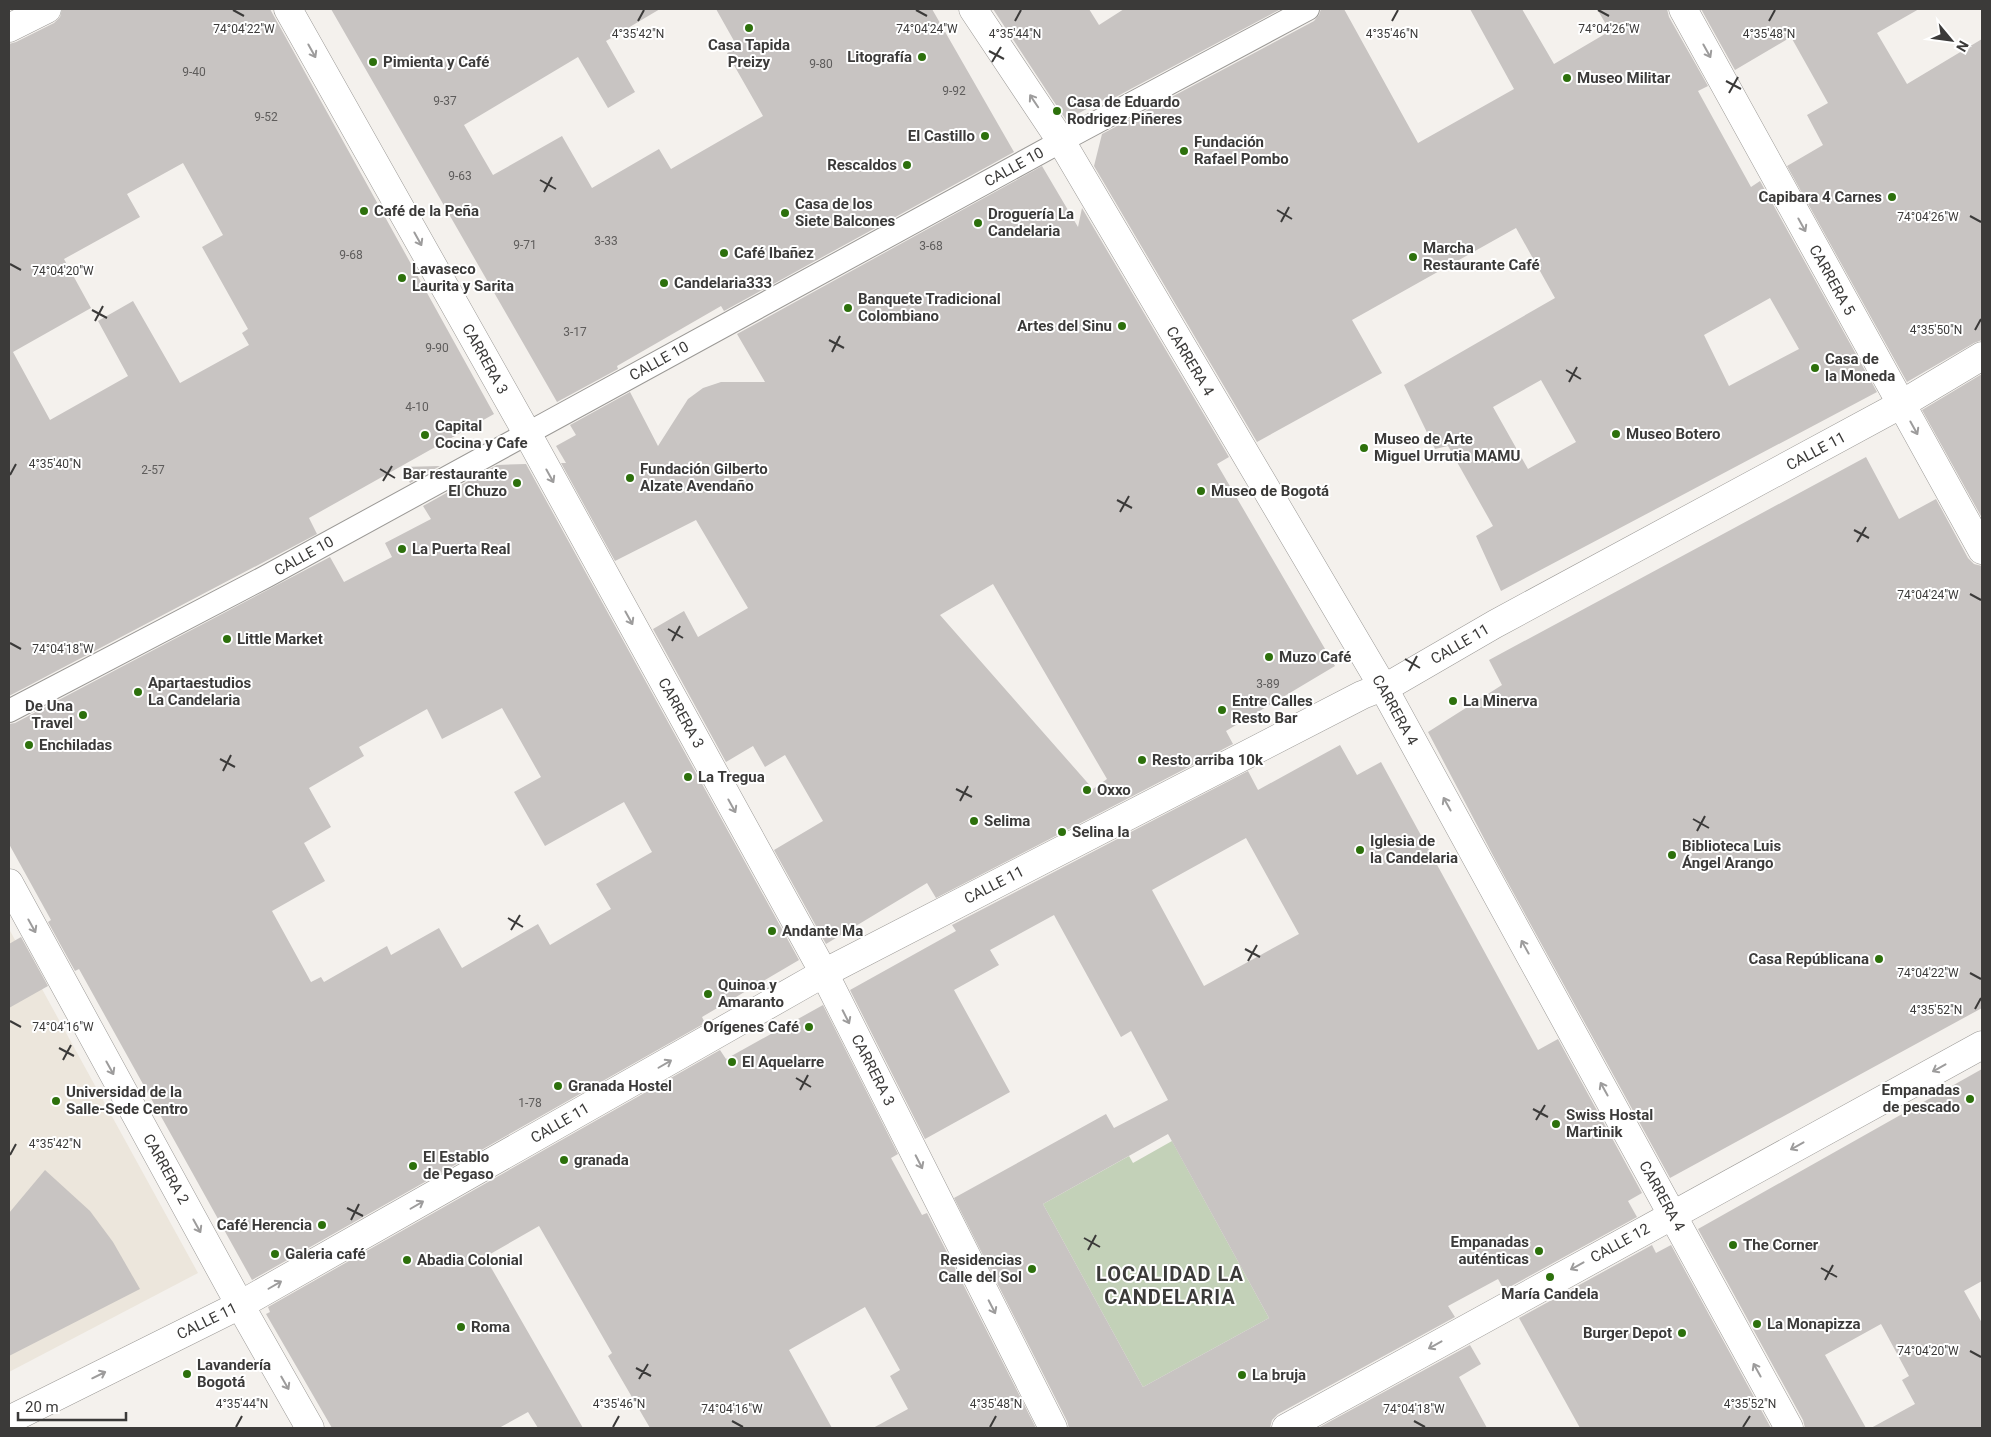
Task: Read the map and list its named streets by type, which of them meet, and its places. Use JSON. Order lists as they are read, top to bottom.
{
  "streets": {
    "street": [
      "CALLE 10",
      "CARRERA 5",
      "CARRERA 3",
      "CARRERA 4",
      "CALLE 11",
      "CARRERA 2",
      "CALLE 12"
    ]
  },
  "crossings": [
    ["CALLE 10", "CARRERA 3"],
    ["CALLE 10", "CARRERA 4"],
    ["CARRERA 5", "CALLE 11"],
    ["CARRERA 3", "CALLE 11"],
    ["CARRERA 4", "CALLE 11"],
    ["CARRERA 4", "CALLE 12"],
    ["CALLE 11", "CARRERA 2"]
  ],
  "one_way": [
    "CARRERA 5",
    "CARRERA 3",
    "CARRERA 4",
    "CALLE 11",
    "CARRERA 2",
    "CALLE 12"
  ],
  "districts": ["LOCALIDAD LA CANDELARIA"],
  "places": [
    "Casa Tapida Preizy",
    "Litografía",
    "Pimienta y Café",
    "Museo Militar",
    "Casa de Eduardo Rodrigez Piñeres",
    "El Castillo",
    "Fundación Rafael Pombo",
    "Rescaldos",
    "Capibara 4 Carnes",
    "Café de la Peña",
    "Casa de los Siete Balcones",
    "Droguería La Candelaria",
    "Café Ibañez",
    "Marcha Restaurante Café",
    "Lavaseco Laurita y Sarita",
    "Candelaria333",
    "Banquete Tradicional Colombiano",
    "Artes del Sinu",
    "Casa de la Moneda",
    "Museo Botero",
    "Capital Cocina y Cafe",
    "Museo de Arte Miguel Urrutia MAMU",
    "Fundación Gilberto Alzate Avendaño",
    "Bar restaurante El Chuzo",
    "Museo de Bogotá",
    "La Puerta Real",
    "Little Market",
    "Muzo Café",
    "Apartaestudios La Candelaria",
    "La Minerva",
    "Entre Calles Resto Bar",
    "De Una Travel",
    "Enchiladas",
    "Resto arriba 10k",
    "La Tregua",
    "Oxxo",
    "Selima",
    "Selina la",
    "Iglesia de la Candelaria",
    "Biblioteca Luis Ángel Arango",
    "Andante Ma",
    "Casa Repúblicana",
    "Quinoa y Amaranto",
    "Orígenes Café",
    "El Aquelarre",
    "Granada Hostel",
    "Empanadas de pescado",
    "Universidad de la Salle-Sede Centro",
    "Swiss Hostal Martinik",
    "granada",
    "El Establo de Pegaso",
    "Café Herencia",
    "The Corner",
    "Empanadas auténticas",
    "Galeria café",
    "Abadia Colonial",
    "Residencias Calle del Sol",
    "María Candela",
    "La Monapizza",
    "Roma",
    "Burger Depot",
    "Lavandería Bogotá",
    "La bruja"
  ],
  "house_numbers": [
    "9-80",
    "9-40",
    "9-92",
    "9-37",
    "9-52",
    "9-63",
    "3-33",
    "9-71",
    "3-68",
    "9-68",
    "3-17",
    "9-90",
    "4-10",
    "2-57",
    "3-89",
    "1-78"
  ],
  "scale_bar": "20 m",
  "north": "bottom right",
  "coordinates": [
    "74°04'22\"W",
    "74°04'24\"W",
    "74°04'26\"W",
    "4°35'42\"N",
    "4°35'44\"N",
    "4°35'46\"N",
    "4°35'48\"N",
    "74°04'20\"W",
    "4°35'50\"N",
    "4°35'40\"N",
    "74°04'18\"W",
    "4°35'52\"N",
    "74°04'16\"W"
  ]
}
